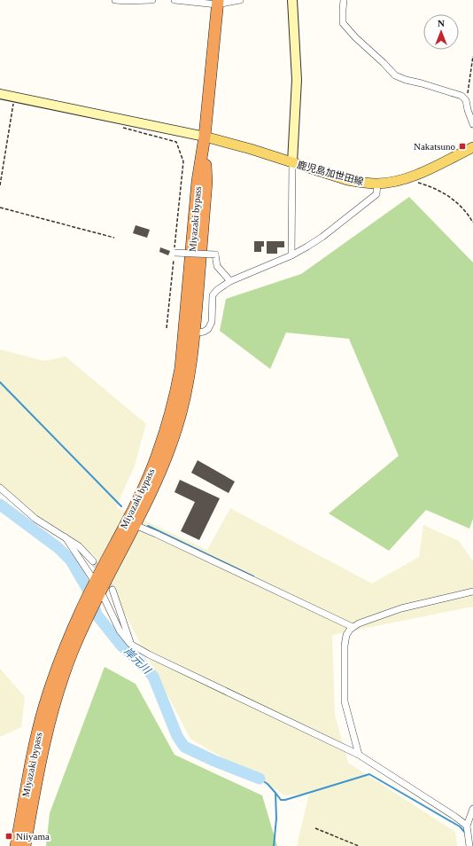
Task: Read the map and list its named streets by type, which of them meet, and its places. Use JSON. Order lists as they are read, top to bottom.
{
  "streets": {
    "highway": ["Miyazaki bypass"],
    "main road": ["鹿児島加世田線"]
  },
  "crossings": [
    ["鹿児島加世田線", "Miyazaki bypass"]
  ],
  "water": ["岸元川"],
  "places": {
    "transit": ["Nakatsuno", "Niiyama"]
  },
  "north": "top"
}
